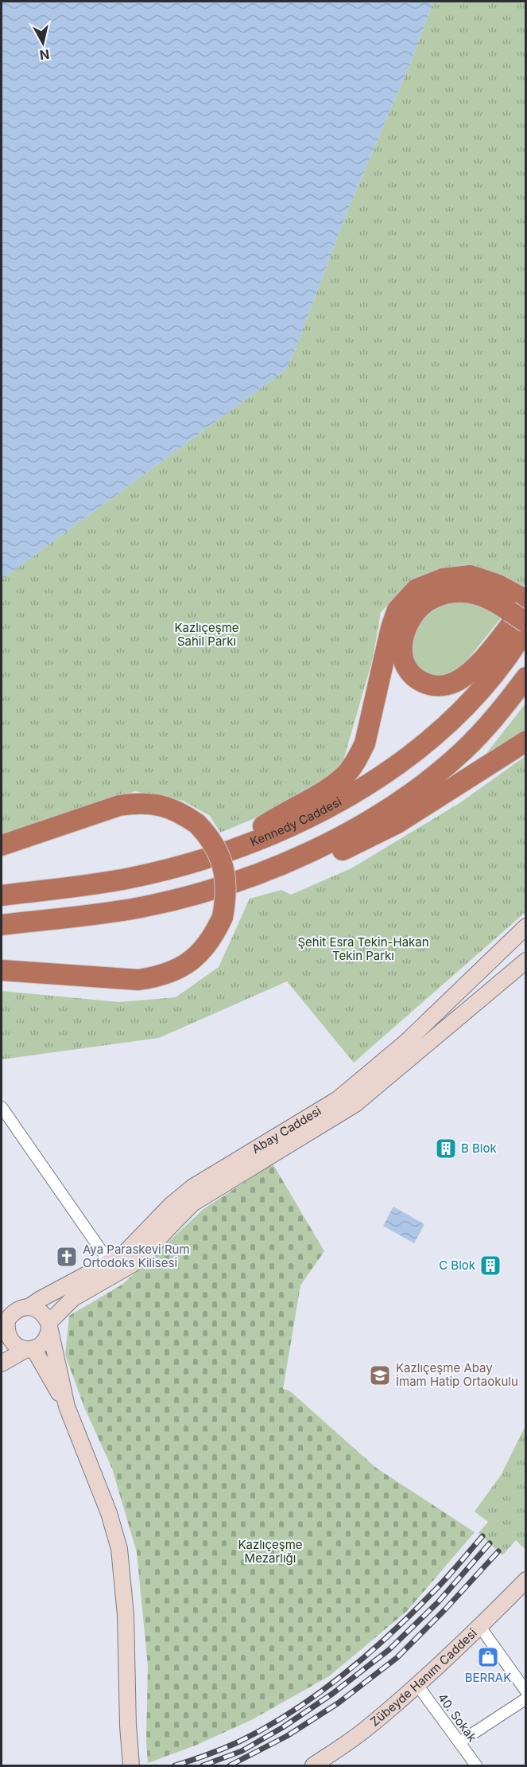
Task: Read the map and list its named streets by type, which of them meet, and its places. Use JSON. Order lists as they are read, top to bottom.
{
  "streets": {
    "highway": ["Kennedy Caddesi"],
    "main road": ["Abay Caddesi", "Zübeyde Hanım Caddesi"],
    "street": ["40. Sokak"]
  },
  "crossings": [
    ["Zübeyde Hanım Caddesi", "40. Sokak"]
  ],
  "parks": ["Kazlıçeşme Sahil Parkı", "Şehit Esra Tekin-Hakan Tekin Parkı", "Kazlıçeşme Mezarlığı"],
  "places": {
    "building": ["B Blok", "C Blok"],
    "church": ["Aya Paraskevi Rum Ortodoks Kilisesi"],
    "school or university": ["Kazlıçeşme Abay İmam Hatip Ortaokulu"],
    "shop": ["BERRAK"]
  },
  "north": "bottom"
}
